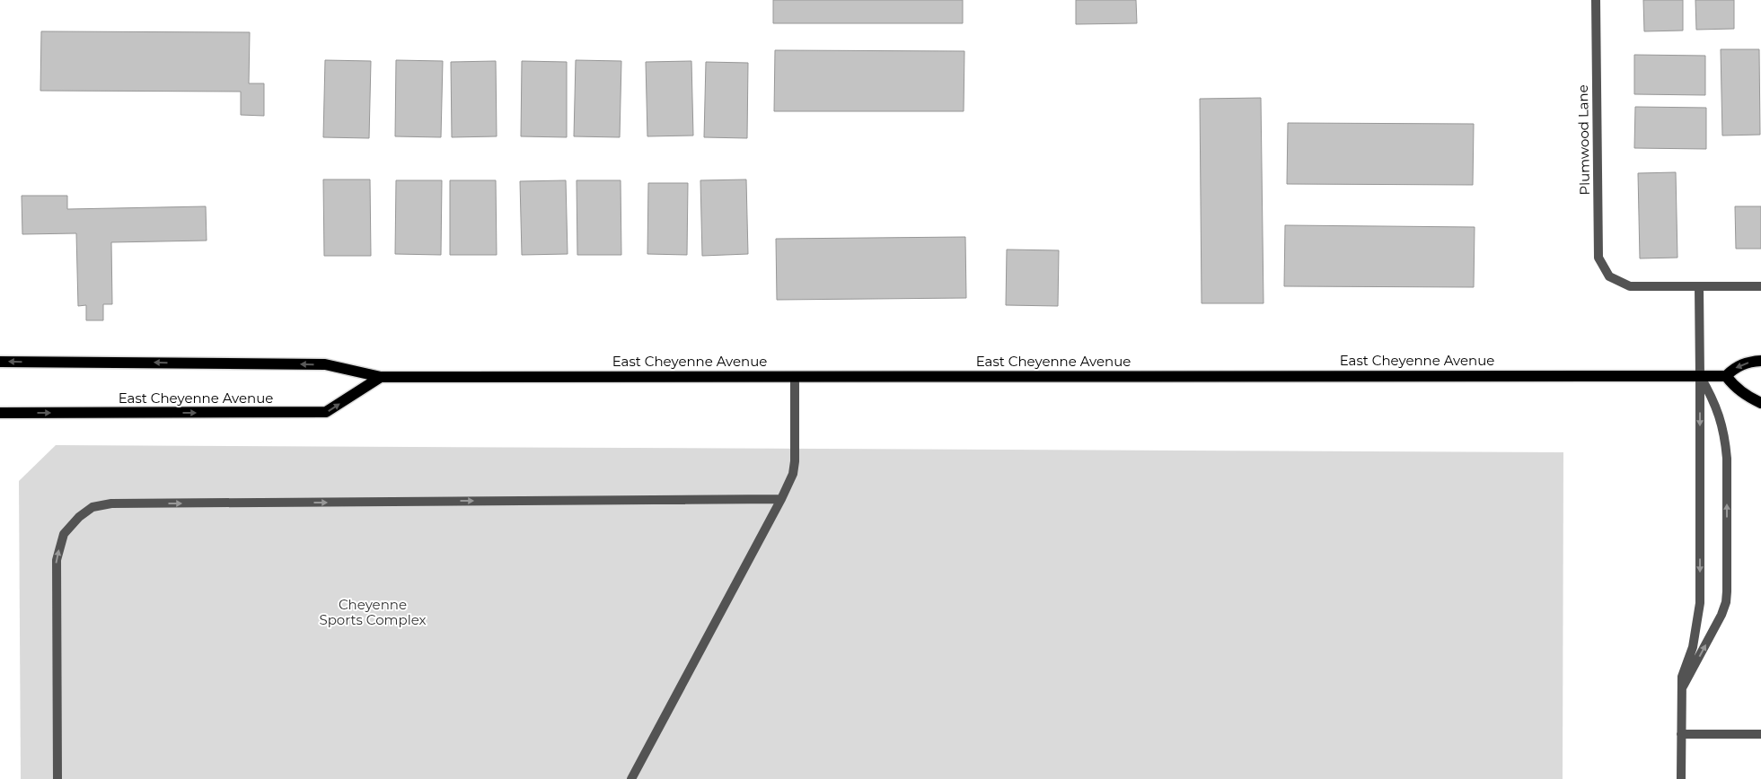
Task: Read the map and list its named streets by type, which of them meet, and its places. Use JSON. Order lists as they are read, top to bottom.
{
  "streets": {
    "main road": ["East Cheyenne Avenue"],
    "street": ["Plumwood Lane"]
  },
  "parks": ["Cheyenne Sports Complex"]
}
